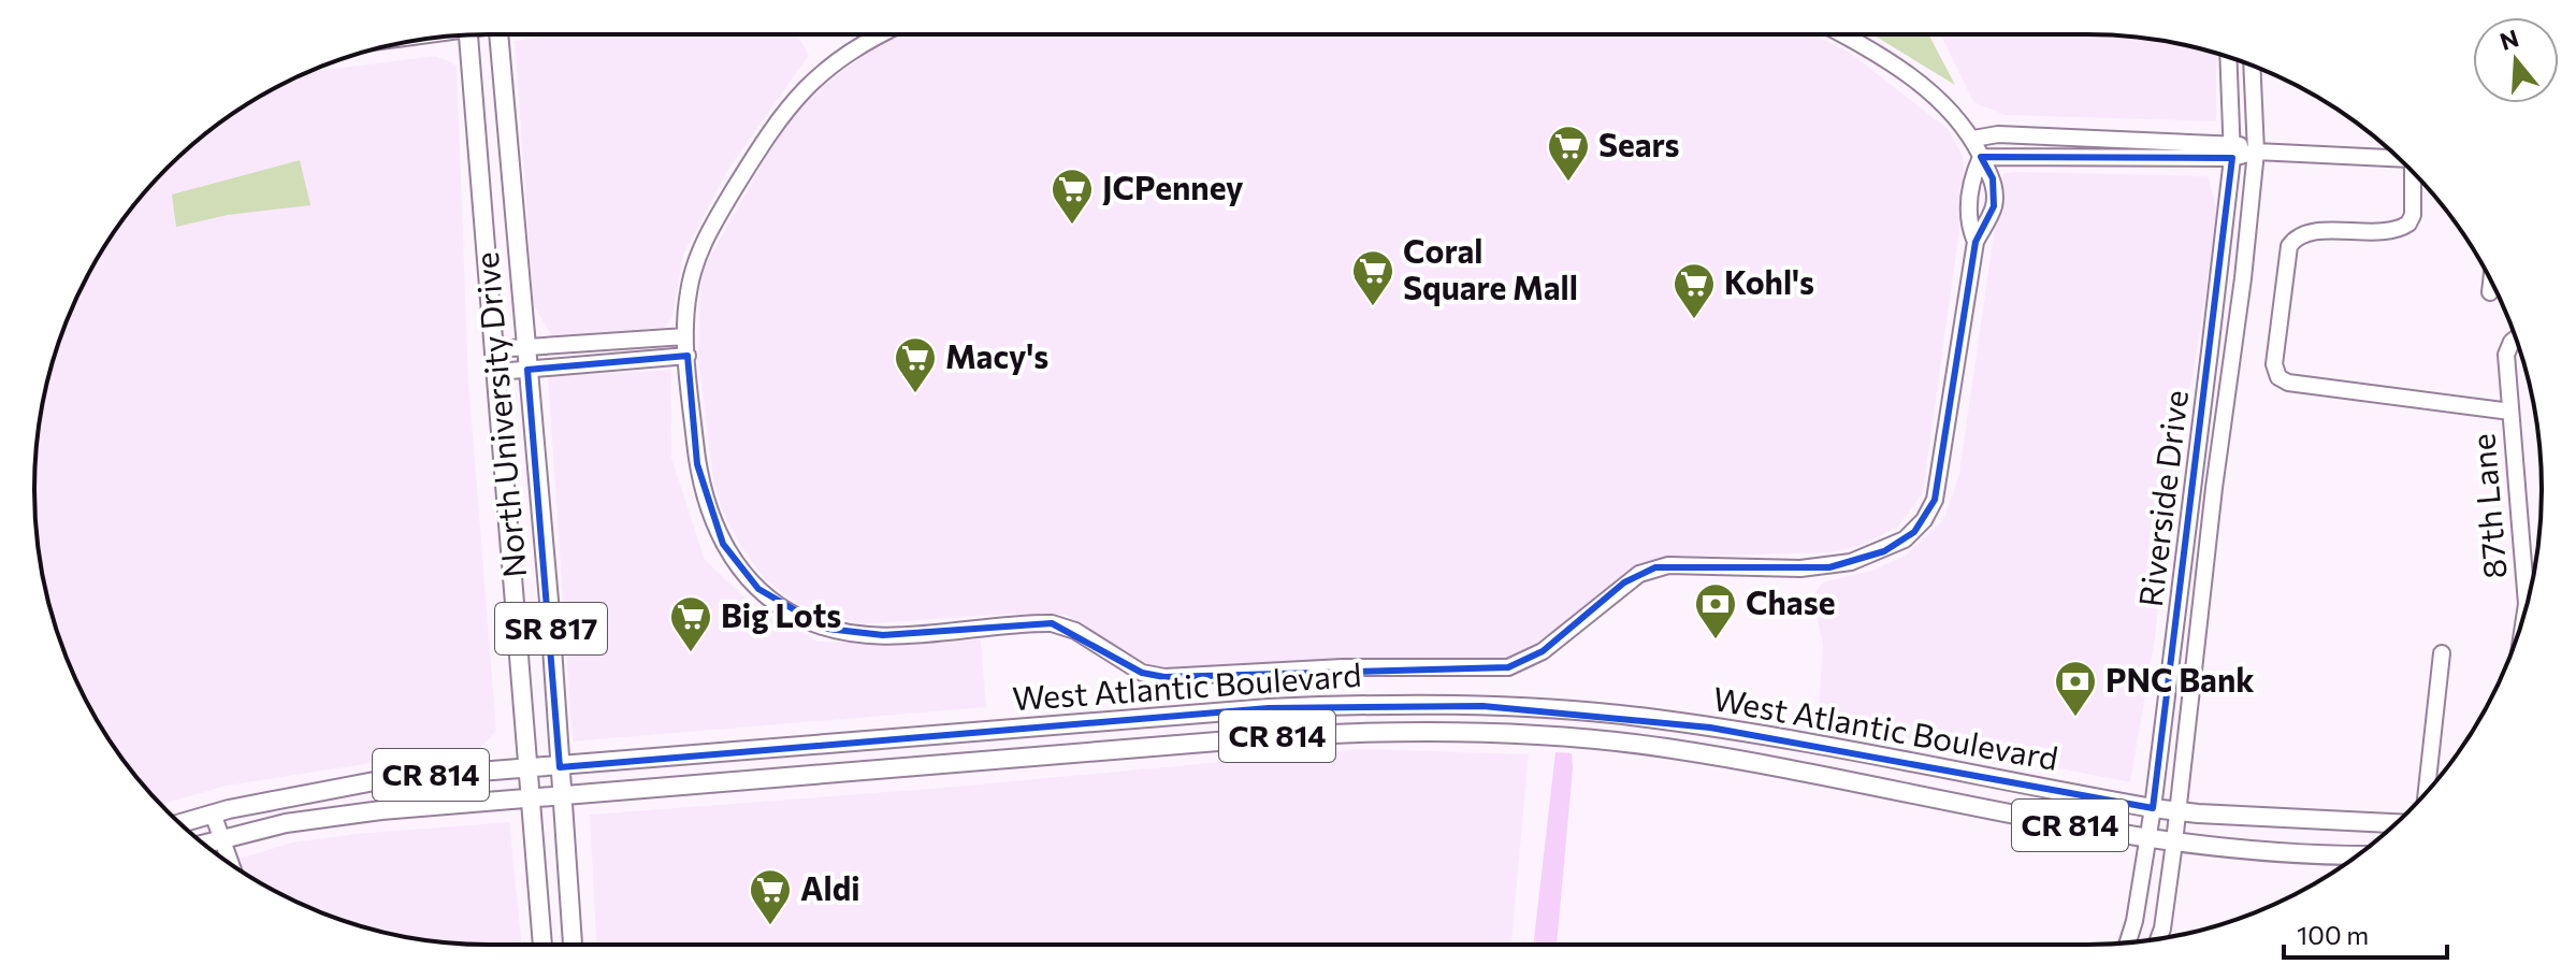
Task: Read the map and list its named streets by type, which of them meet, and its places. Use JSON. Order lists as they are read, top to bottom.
{
  "streets": {
    "main road": [
      "North University Drive",
      "SR 817",
      "West Atlantic Boulevard",
      "CR 814"
    ],
    "street": ["Riverside Drive", "87th Lane"]
  },
  "crossings": [
    ["North University Drive", "West Atlantic Boulevard"],
    ["Riverside Drive", "West Atlantic Boulevard"]
  ],
  "places": {
    "supermarket": [
      "Sears",
      "JCPenney",
      "Coral Square Mall",
      "Kohl's",
      "Macy's",
      "Big Lots",
      "Aldi"
    ],
    "bank": ["Chase", "PNC Bank"]
  },
  "scale_bar": "100 m",
  "north": "top"
}
